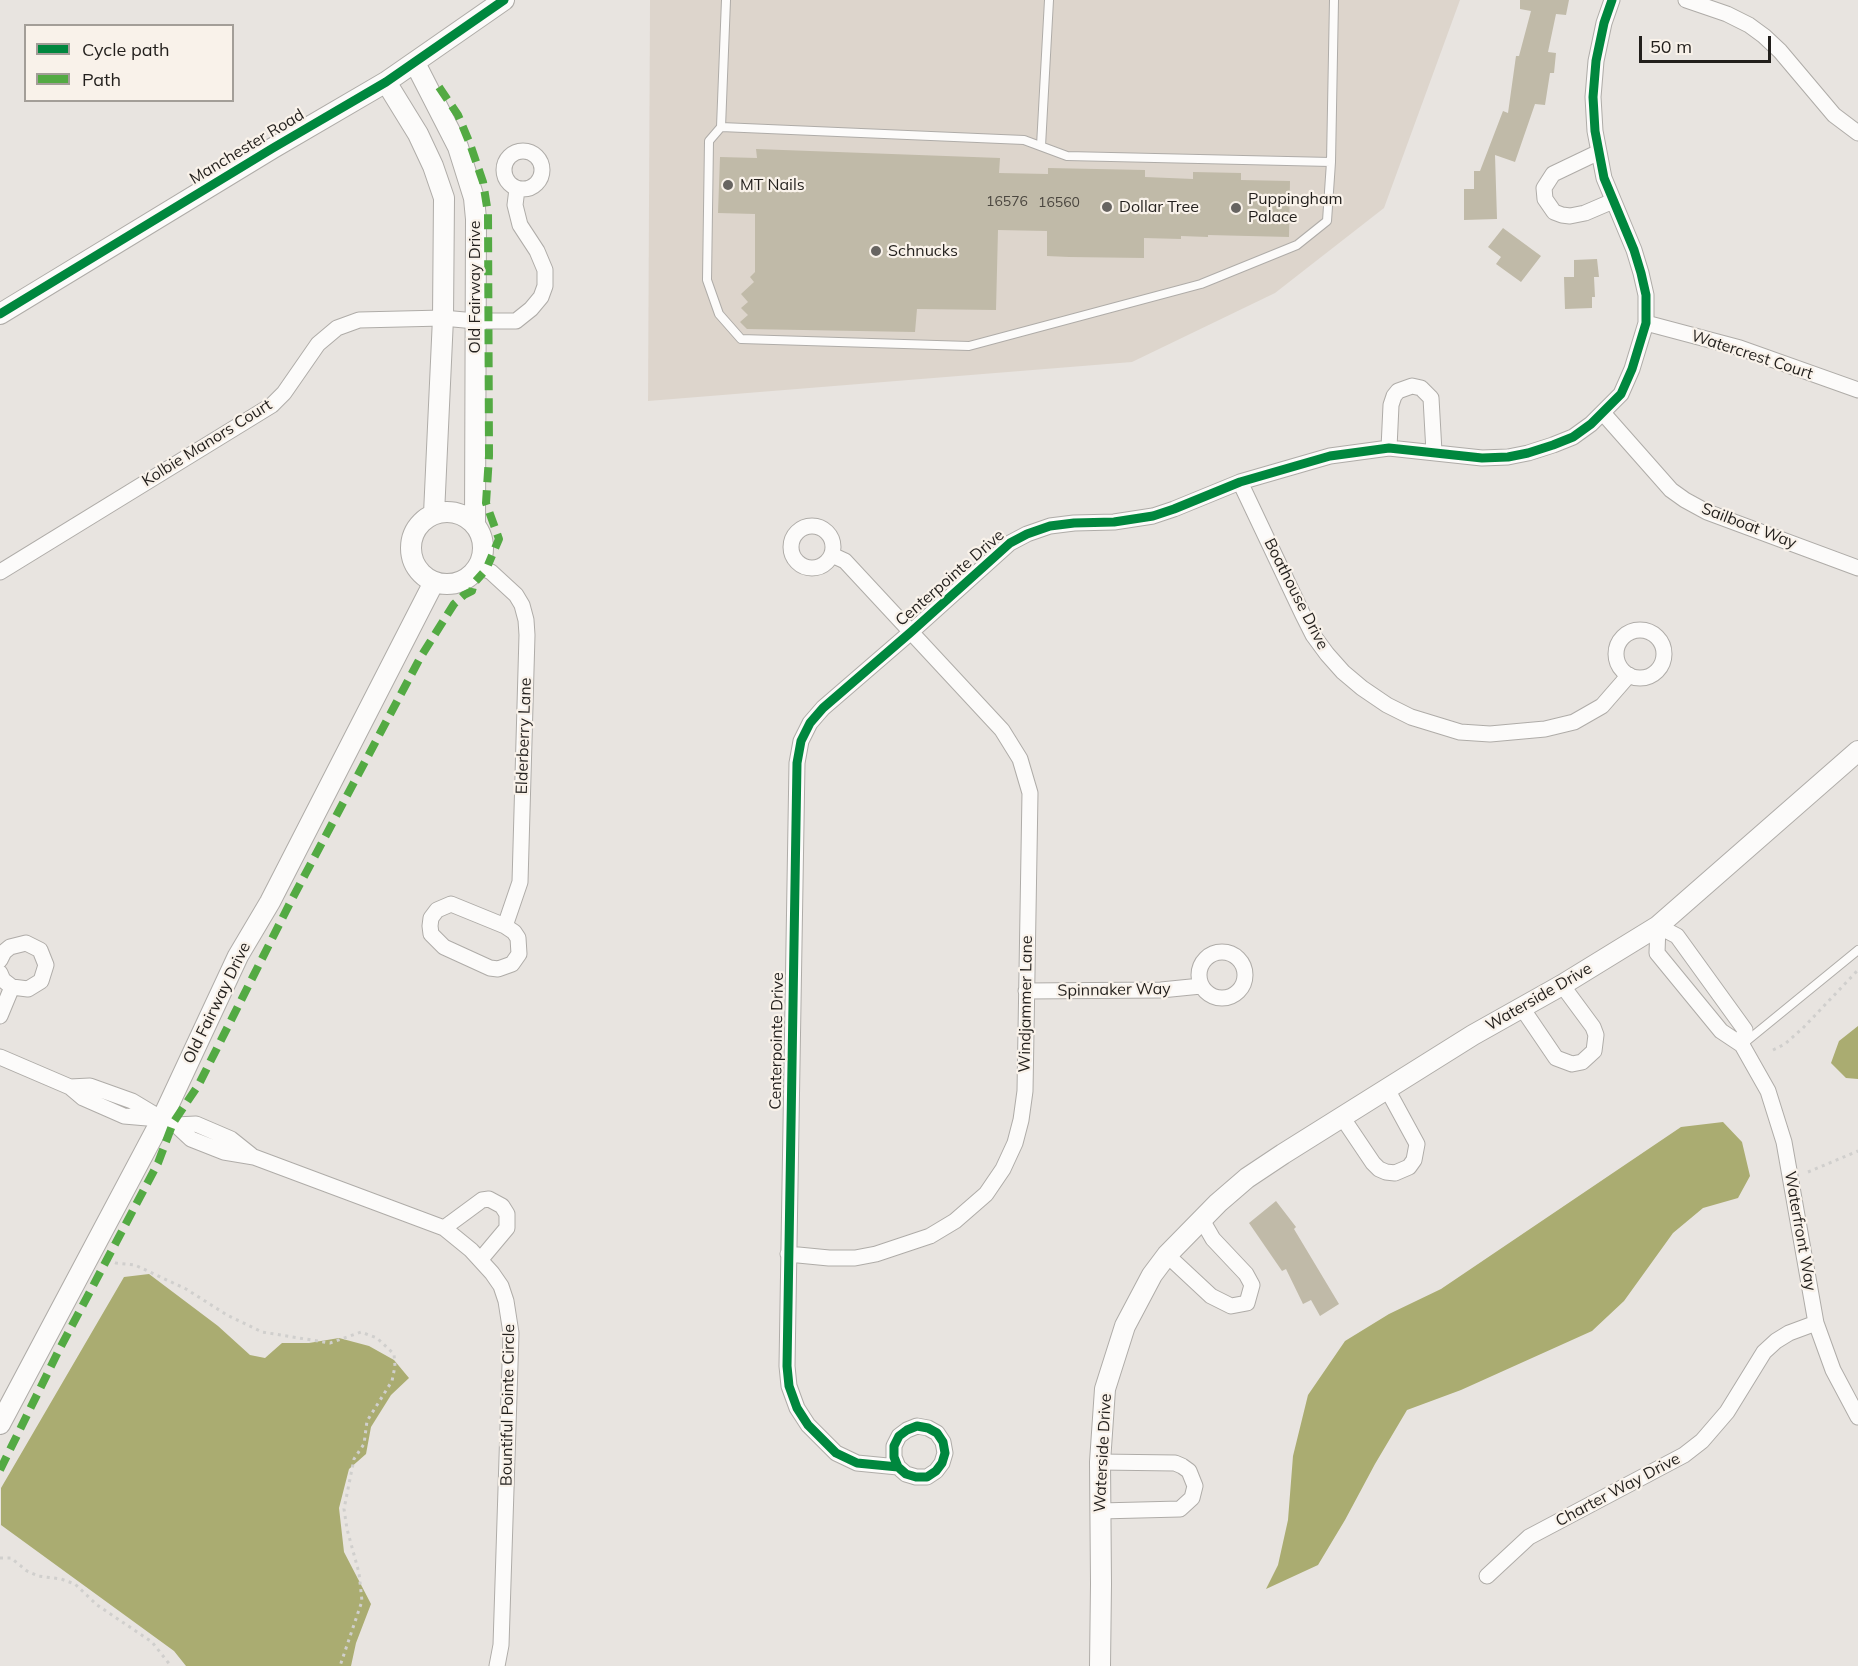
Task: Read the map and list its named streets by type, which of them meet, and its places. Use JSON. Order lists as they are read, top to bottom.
{
  "streets": {
    "street": [
      "Manchester Road",
      "Old Fairway Drive",
      "Watercrest Court",
      "Kolbie Manors Court",
      "Sailboat Way",
      "Centerpointe Drive",
      "Boathouse Drive",
      "Elderberry Lane",
      "Spinnaker Way",
      "Waterside Drive",
      "Windjammer Lane",
      "Waterfront Way",
      "Bountiful Pointe Circle",
      "Charter Way Drive"
    ]
  },
  "crossings": [
    ["Manchester Road", "Old Fairway Drive"],
    ["Old Fairway Drive", "Kolbie Manors Court"],
    ["Old Fairway Drive", "Elderberry Lane"],
    ["Old Fairway Drive", "Bountiful Pointe Circle"],
    ["Watercrest Court", "Centerpointe Drive"],
    ["Sailboat Way", "Centerpointe Drive"],
    ["Centerpointe Drive", "Boathouse Drive"],
    ["Centerpointe Drive", "Windjammer Lane"],
    ["Spinnaker Way", "Windjammer Lane"],
    ["Waterside Drive", "Waterfront Way"],
    ["Waterfront Way", "Charter Way Drive"]
  ],
  "places": [
    "MT Nails",
    "Dollar Tree",
    "Puppingham Palace",
    "Schnucks"
  ],
  "house_numbers": ["16576", "16560"],
  "legend": ["Cycle path", "Path"],
  "scale_bar": "50 m"
}
